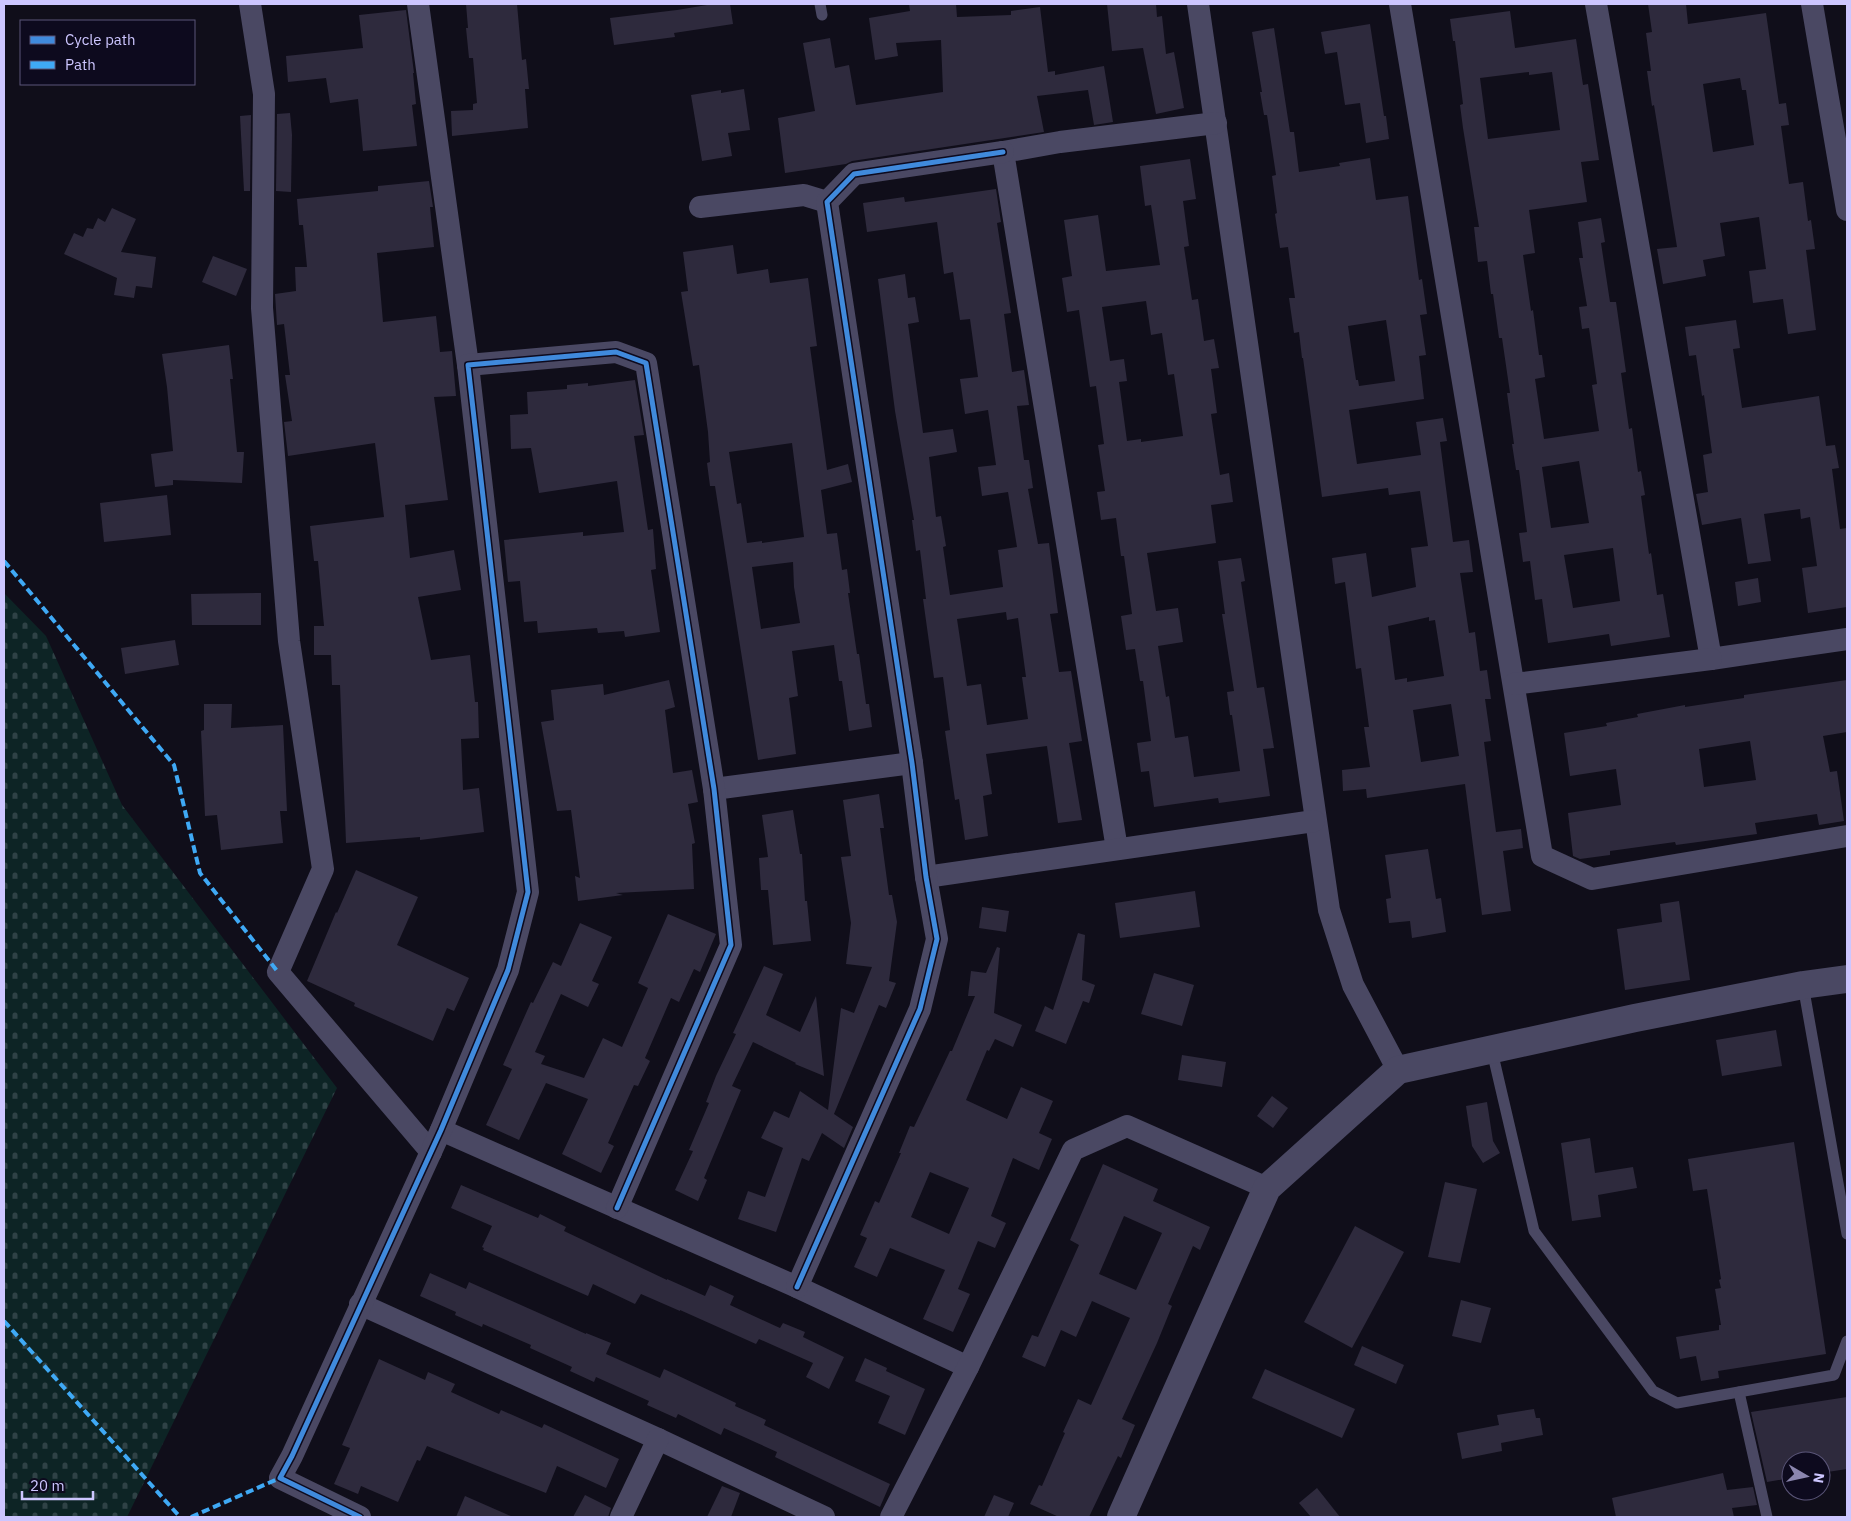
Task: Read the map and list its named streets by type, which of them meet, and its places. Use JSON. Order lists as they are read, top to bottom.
{
  "legend": ["Cycle path", "Path"],
  "scale_bar": "20 m",
  "north": "right"
}
